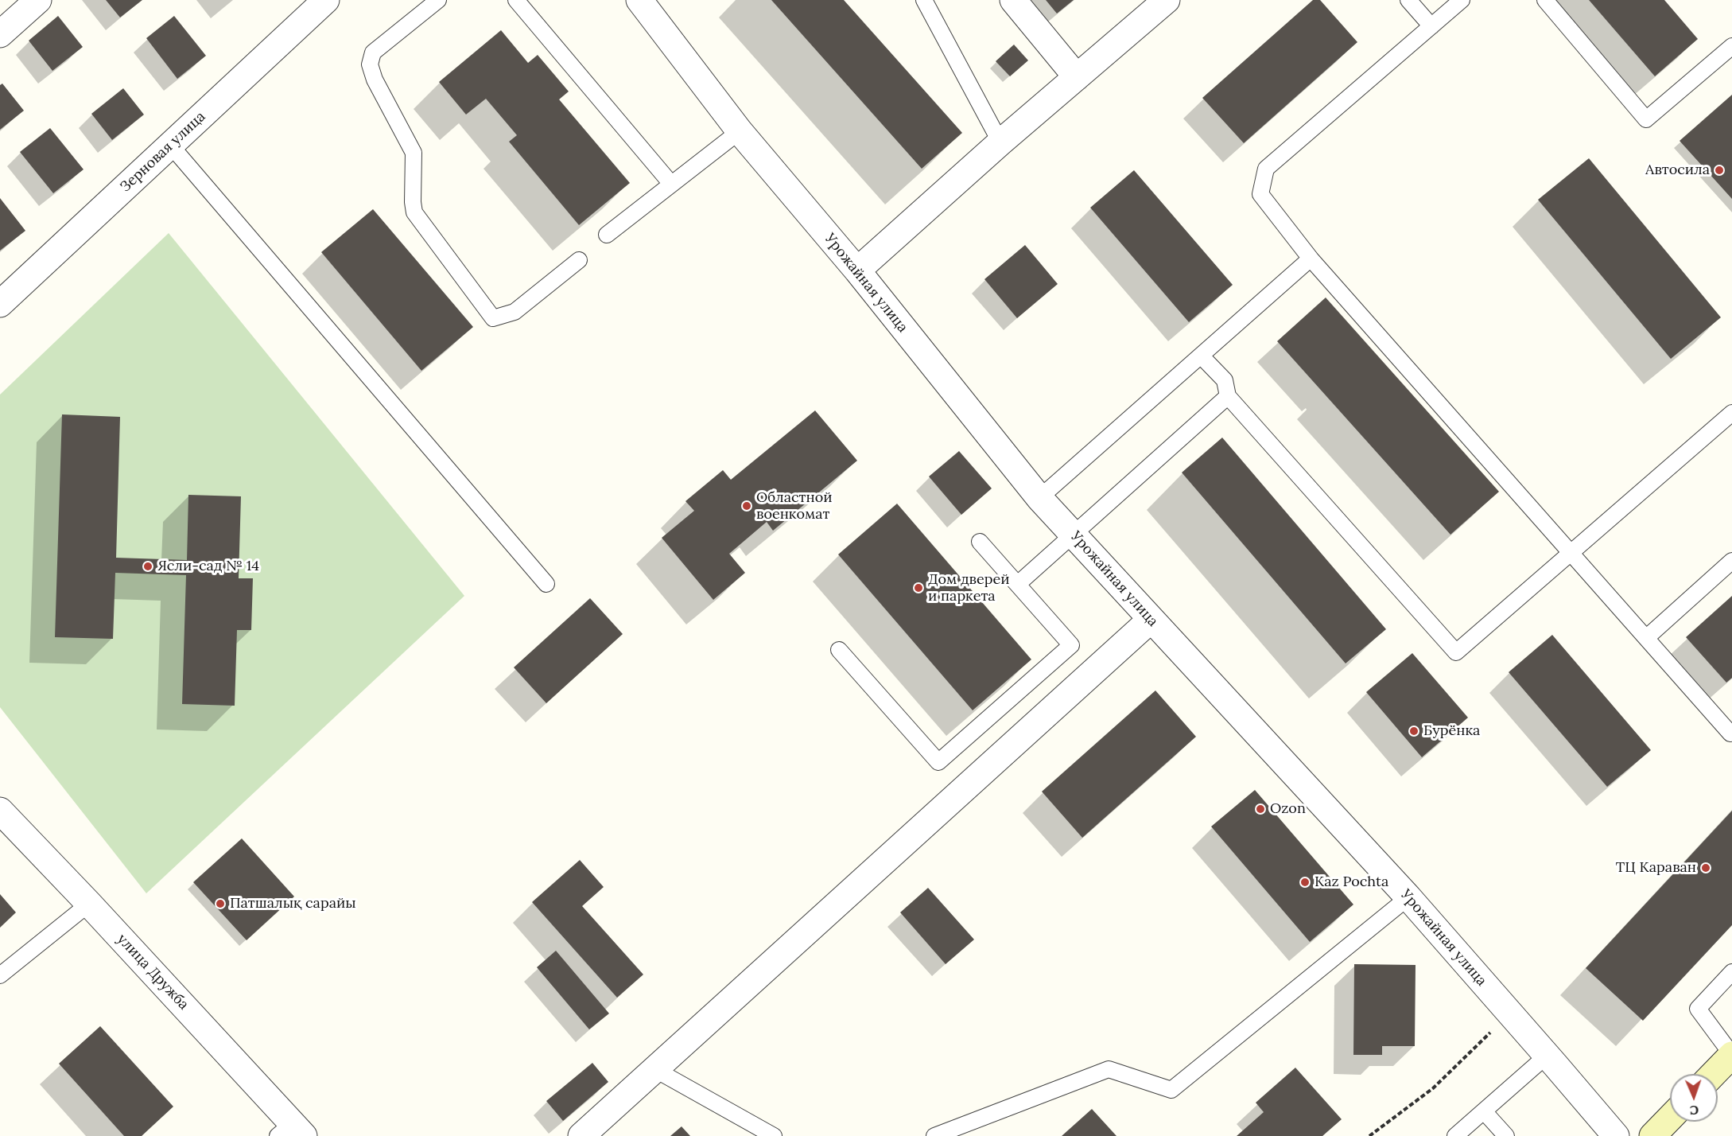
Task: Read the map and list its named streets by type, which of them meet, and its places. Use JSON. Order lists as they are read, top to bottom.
{
  "streets": {
    "street": ["Зерновая улица", "Урожайная улица", "улица Дружба"]
  },
  "places": [
    "Автосила",
    "Областной военкомат",
    "Ясли-сад № 14",
    "Дом дверей и паркета",
    "Бурёнка",
    "Ozon",
    "ТЦ Караван",
    "Kaz Pochta",
    "Патшалық сарайы"
  ],
  "north": "bottom"
}
